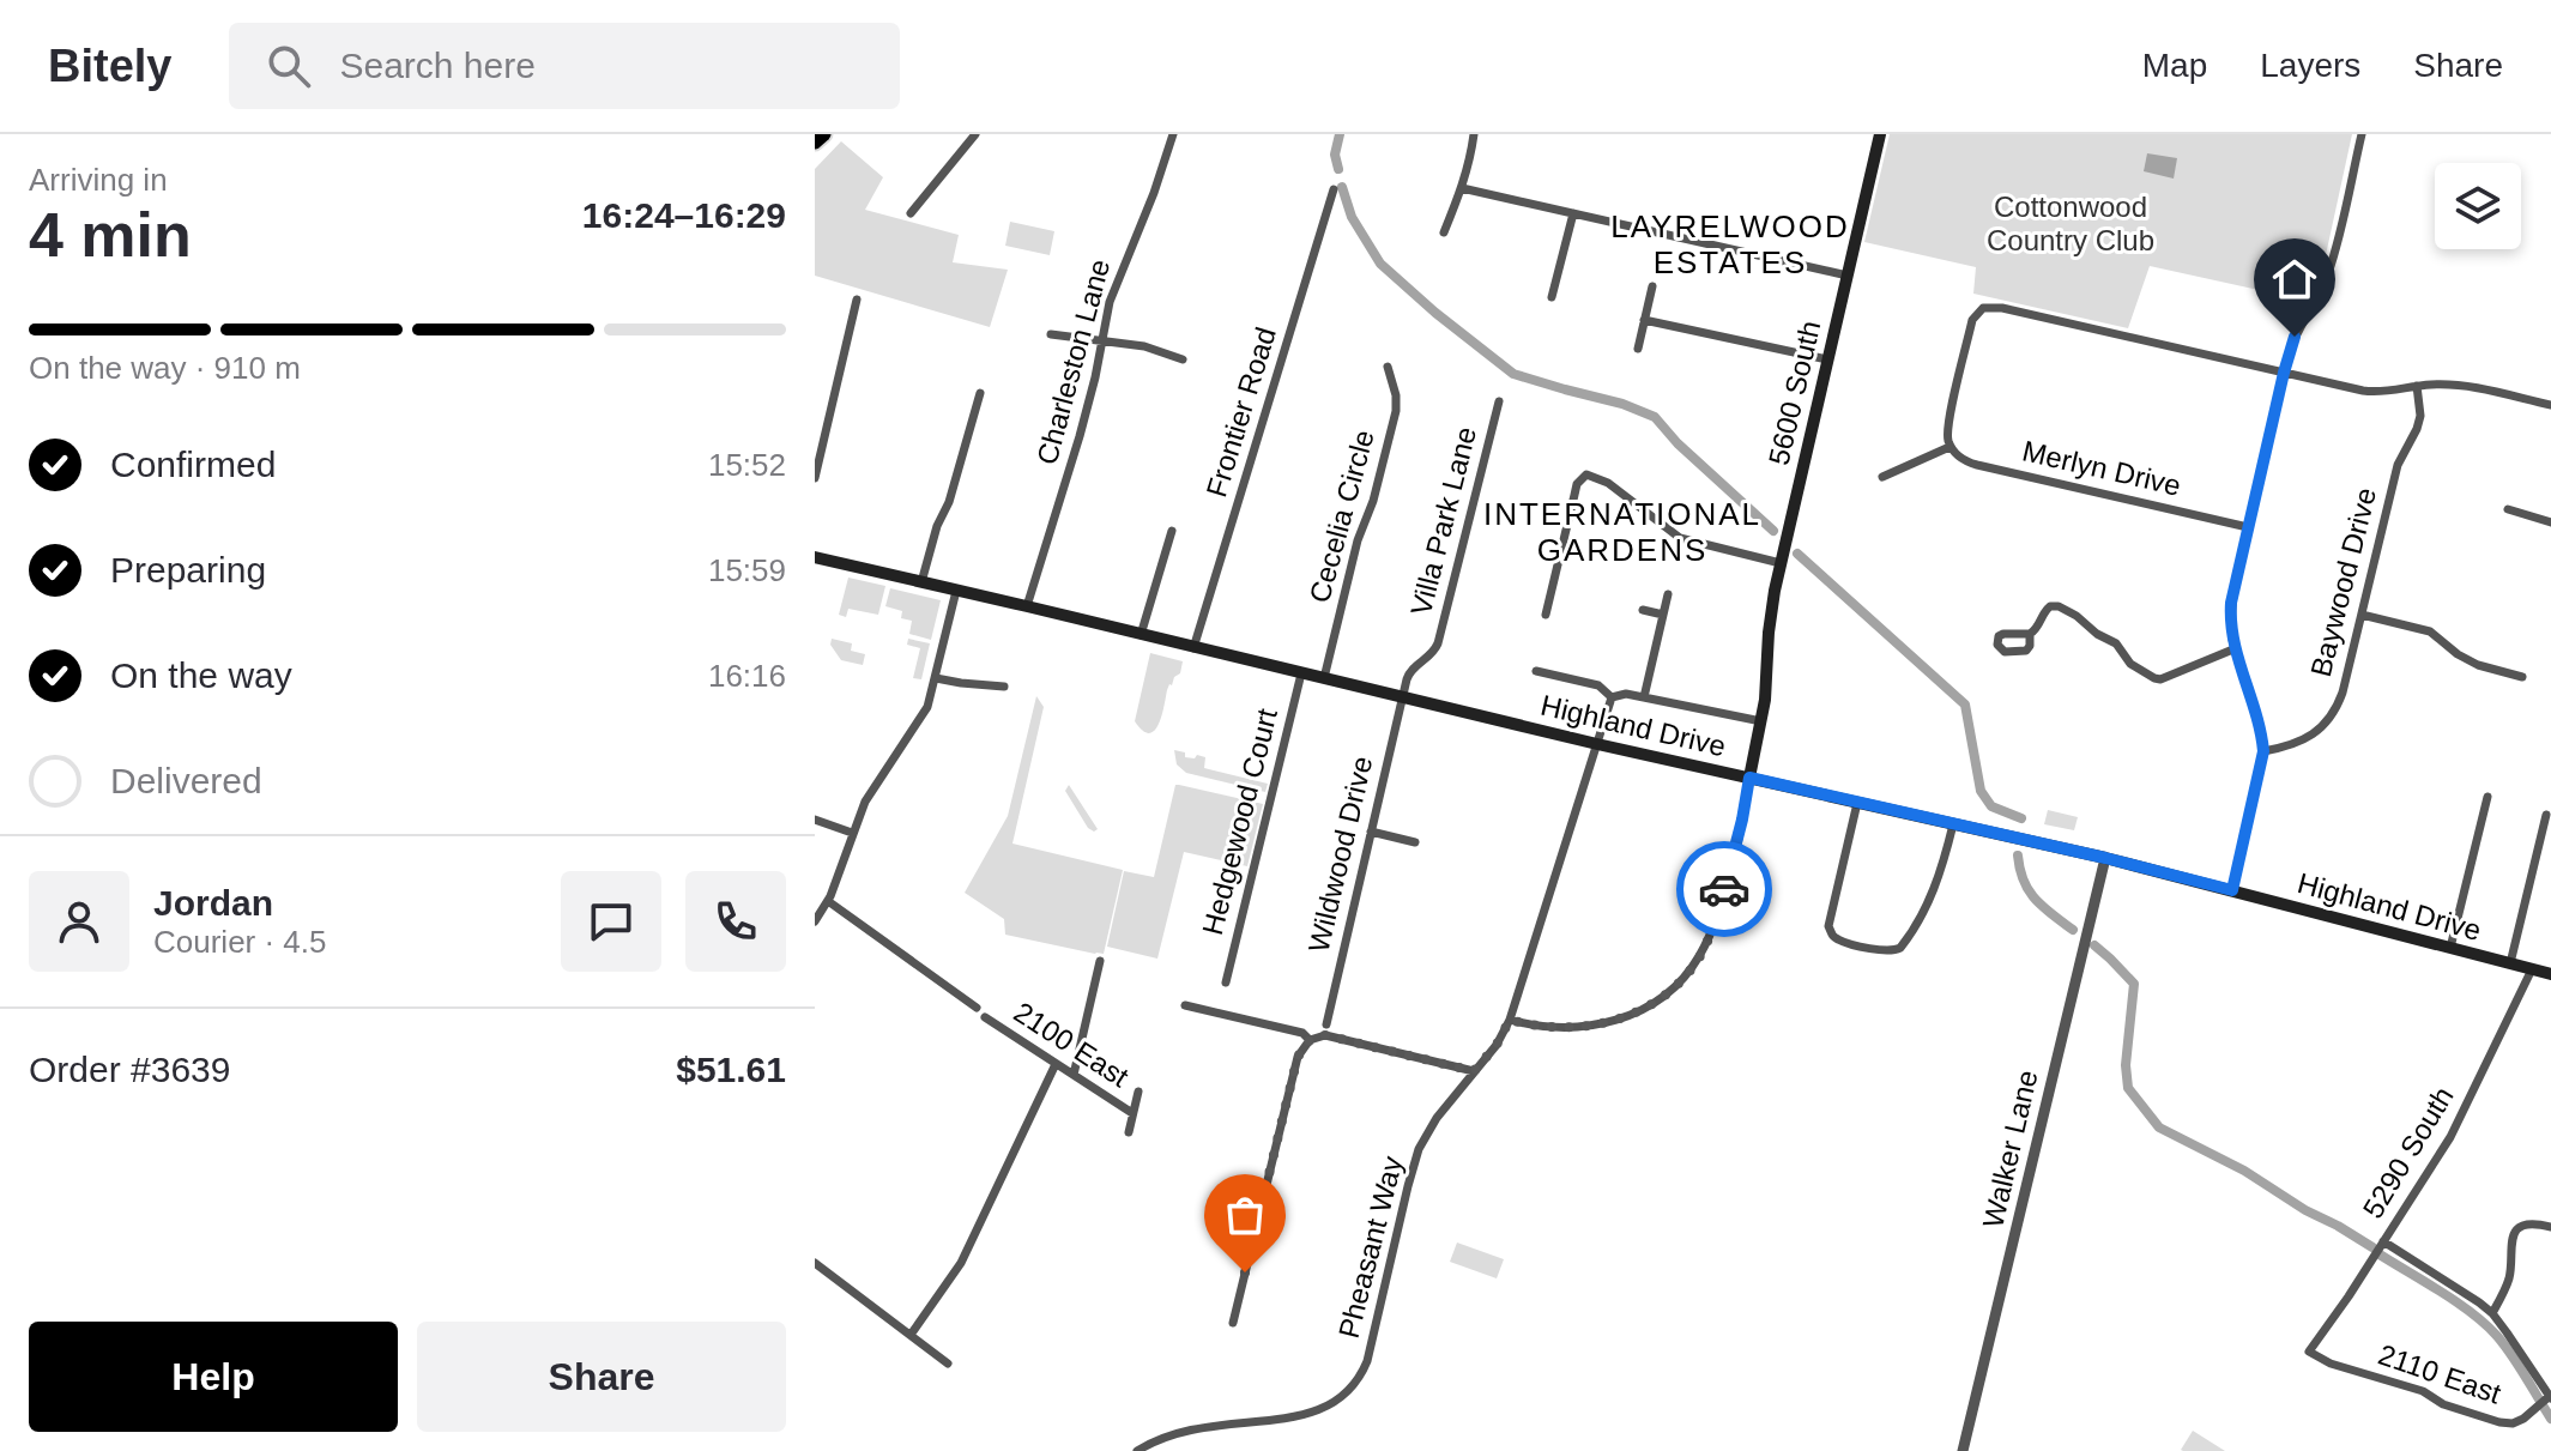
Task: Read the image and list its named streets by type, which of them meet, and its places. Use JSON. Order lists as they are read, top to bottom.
{
  "streets": {
    "main road": ["5600 South", "Highland Drive"],
    "street": [
      "Charleston Lane",
      "Frontier Road",
      "Merlyn Drive",
      "Cecelia Circle",
      "Villa Park Lane",
      "Baywood Drive",
      "Hedgewood Court",
      "Wildwood Drive",
      "2100 East",
      "Walker Lane",
      "5290 South",
      "Pheasant Way",
      "2110 East"
    ]
  },
  "crossings": [
    ["Charleston Lane", "Highland Drive"],
    ["5600 South", "Highland Drive"],
    ["Frontier Road", "Highland Drive"],
    ["Cecelia Circle", "Highland Drive"],
    ["Villa Park Lane", "Highland Drive"],
    ["Villa Park Lane", "Wildwood Drive"],
    ["Highland Drive", "Hedgewood Court"],
    ["Highland Drive", "Wildwood Drive"],
    ["Highland Drive", "Walker Lane"],
    ["Highland Drive", "5290 South"],
    ["Highland Drive", "Pheasant Way"],
    ["5290 South", "2110 East"]
  ],
  "districts": ["LAYRELWOOD ESTATES", "INTERNATIONAL GARDENS"],
  "parks": ["Cottonwood Country Club"],
  "page": {
    "header": "Bitely",
    "search": "Search here",
    "nav": ["Map", "Layers", "Share"],
    "heading": ["4 min", "Arriving in", "16:24–16:29"],
    "panel": [
      "Jordan",
      "Courier · 4.5",
      "Order #3639",
      "$51.61"
    ],
    "bar": "On the way · 910 m",
    "list": [
      ["Confirmed", "15:52"],
      ["Preparing", "15:59"],
      ["On the way", "16:16"],
      "Delivered"
    ],
    "buttons": ["Help", "Share"]
  }
}
